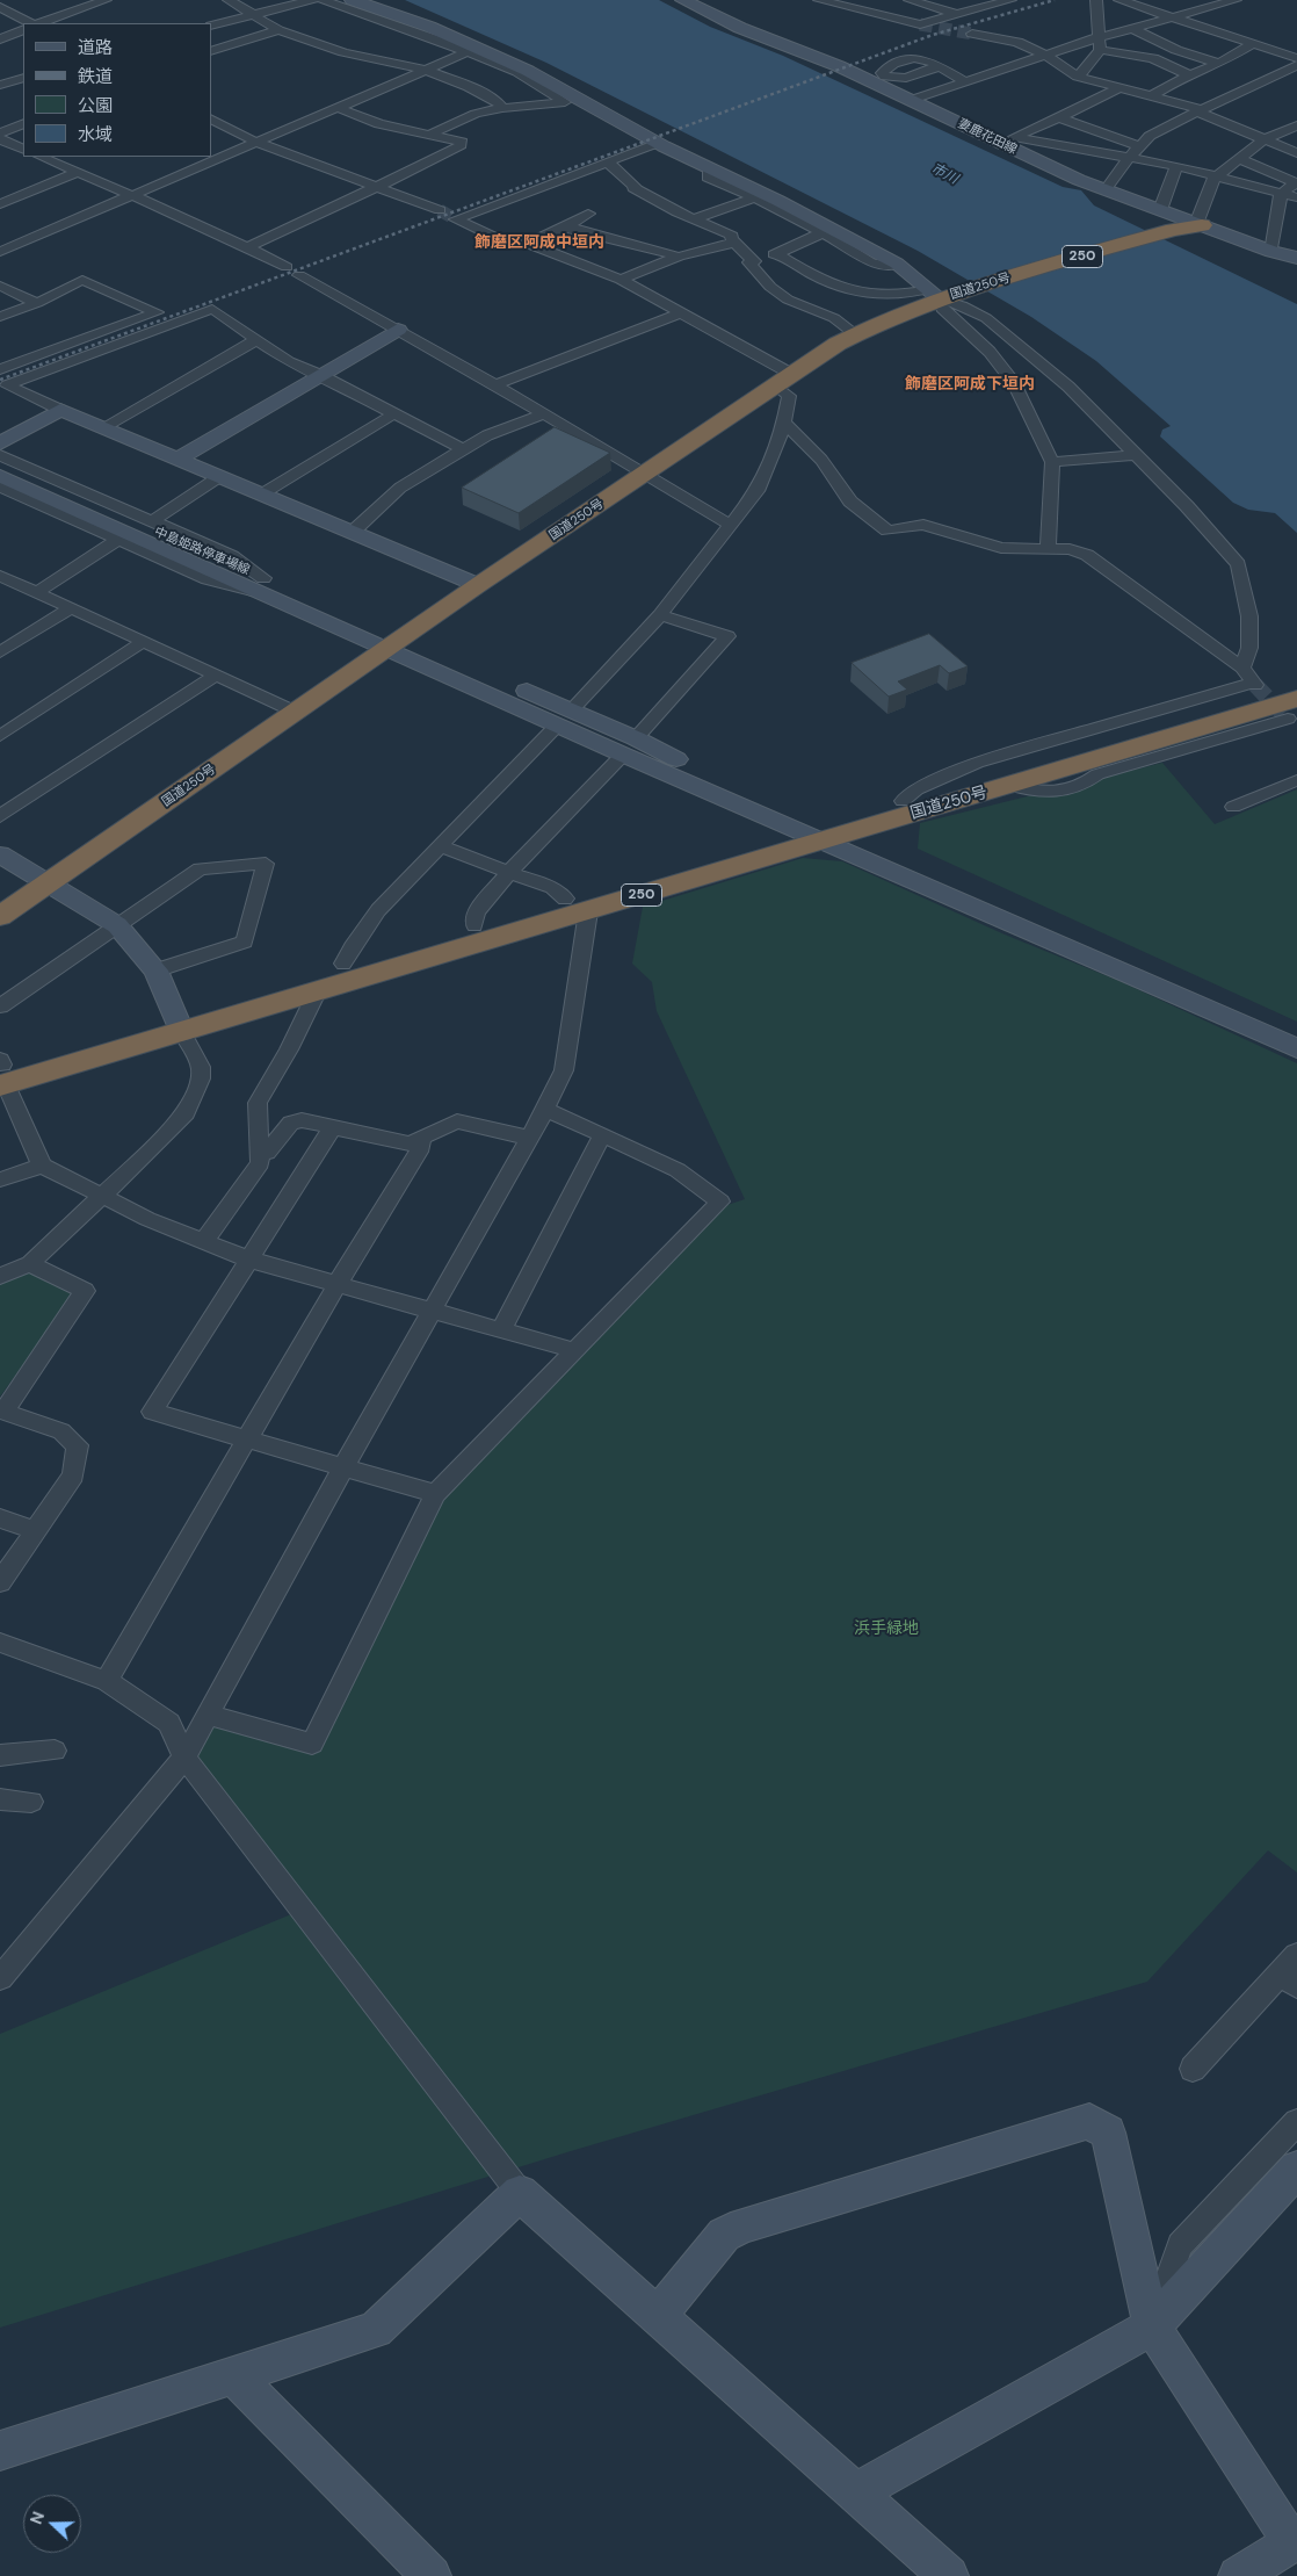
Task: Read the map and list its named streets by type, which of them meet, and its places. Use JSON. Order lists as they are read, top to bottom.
{
  "streets": {
    "highway": ["250", "国道250号"],
    "street": ["妻鹿花田線", "中島姫路停車場線"]
  },
  "crossings": [
    ["妻鹿花田線", "国道250号"],
    ["国道250号", "中島姫路停車場線"]
  ],
  "districts": ["飾磨区阿成中垣内", "飾磨区阿成下垣内"],
  "water": ["市川"],
  "parks": ["浜手緑地"],
  "legend": [
    "道路",
    "鉄道",
    "公園",
    "水域"
  ],
  "north": "left"
}
